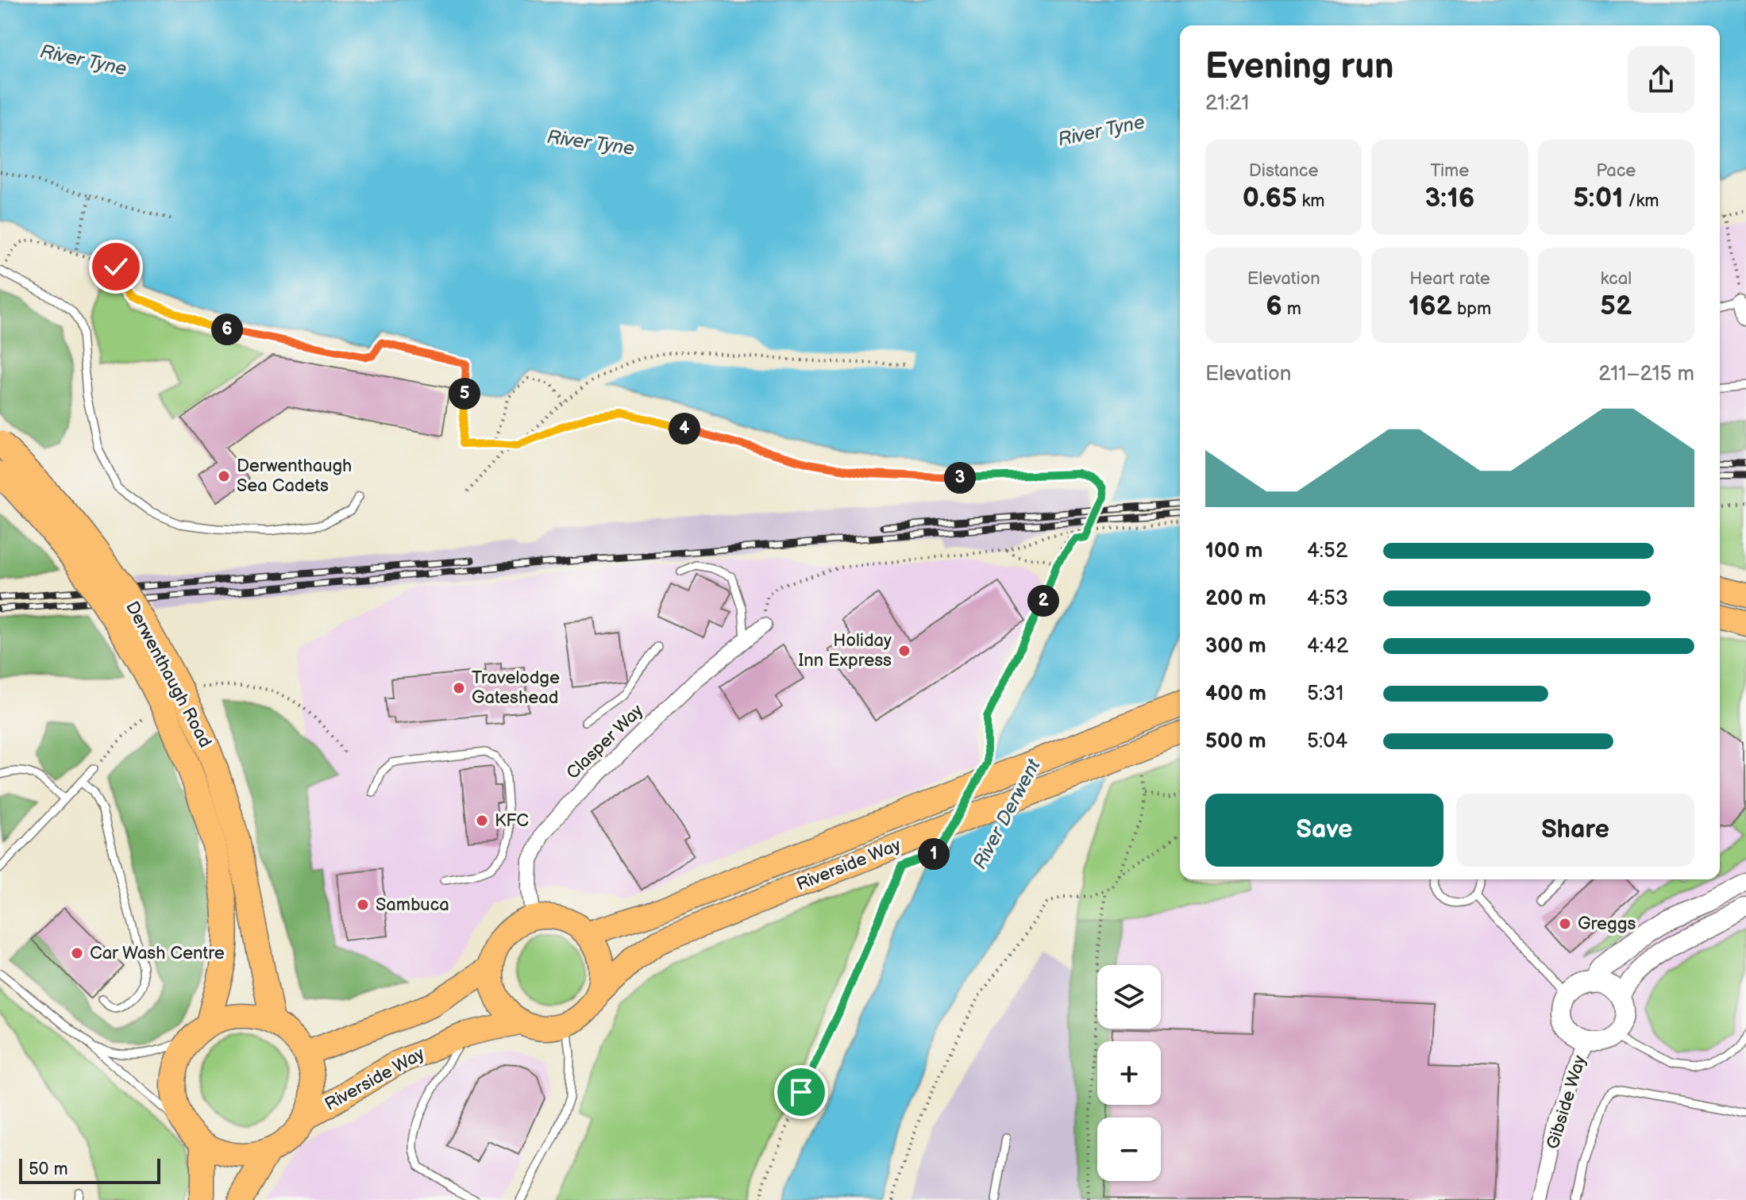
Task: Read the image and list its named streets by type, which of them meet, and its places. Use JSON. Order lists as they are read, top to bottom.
{
  "streets": {
    "main road": ["Derwenthaugh Road", "Riverside Way"],
    "street": ["Clasper Way", "Gibside Way"]
  },
  "crossings": [
    ["Derwenthaugh Road", "Riverside Way"],
    ["Clasper Way", "Riverside Way"]
  ],
  "water": ["River Tyne", "River Derwent"],
  "places": [
    "Derwenthaugh Sea Cadets",
    "Holiday Inn Express",
    "Travelodge Gateshead",
    "KFC",
    "Sambuca",
    "Greggs",
    "Car Wash Centre"
  ],
  "scale_bar": "50 m",
  "page": {
    "heading": ["Evening run", "21:21"],
    "stats": [
      ["Distance", "0.65 km"],
      ["Time", "3:16"],
      ["Pace", "5:01 /km"],
      ["Elevation", "6 m"],
      ["Heart rate", "162 bpm"],
      ["kcal", "52"]
    ],
    "pins": [
      "6",
      "5",
      "4",
      "3",
      "2",
      "1"
    ],
    "chart": ["Elevation", "211–215 m"],
    "list": [
      {
        "name": "100 m",
        "note": "4:52"
      },
      {
        "name": "200 m",
        "note": "4:53"
      },
      {
        "name": "300 m",
        "note": "4:42"
      },
      {
        "name": "400 m",
        "note": "5:31"
      },
      {
        "name": "500 m",
        "note": "5:04"
      }
    ],
    "buttons": ["Save", "Share"],
    "map_buttons": ["+", "−"],
    "scale": "50 m"
  }
}
